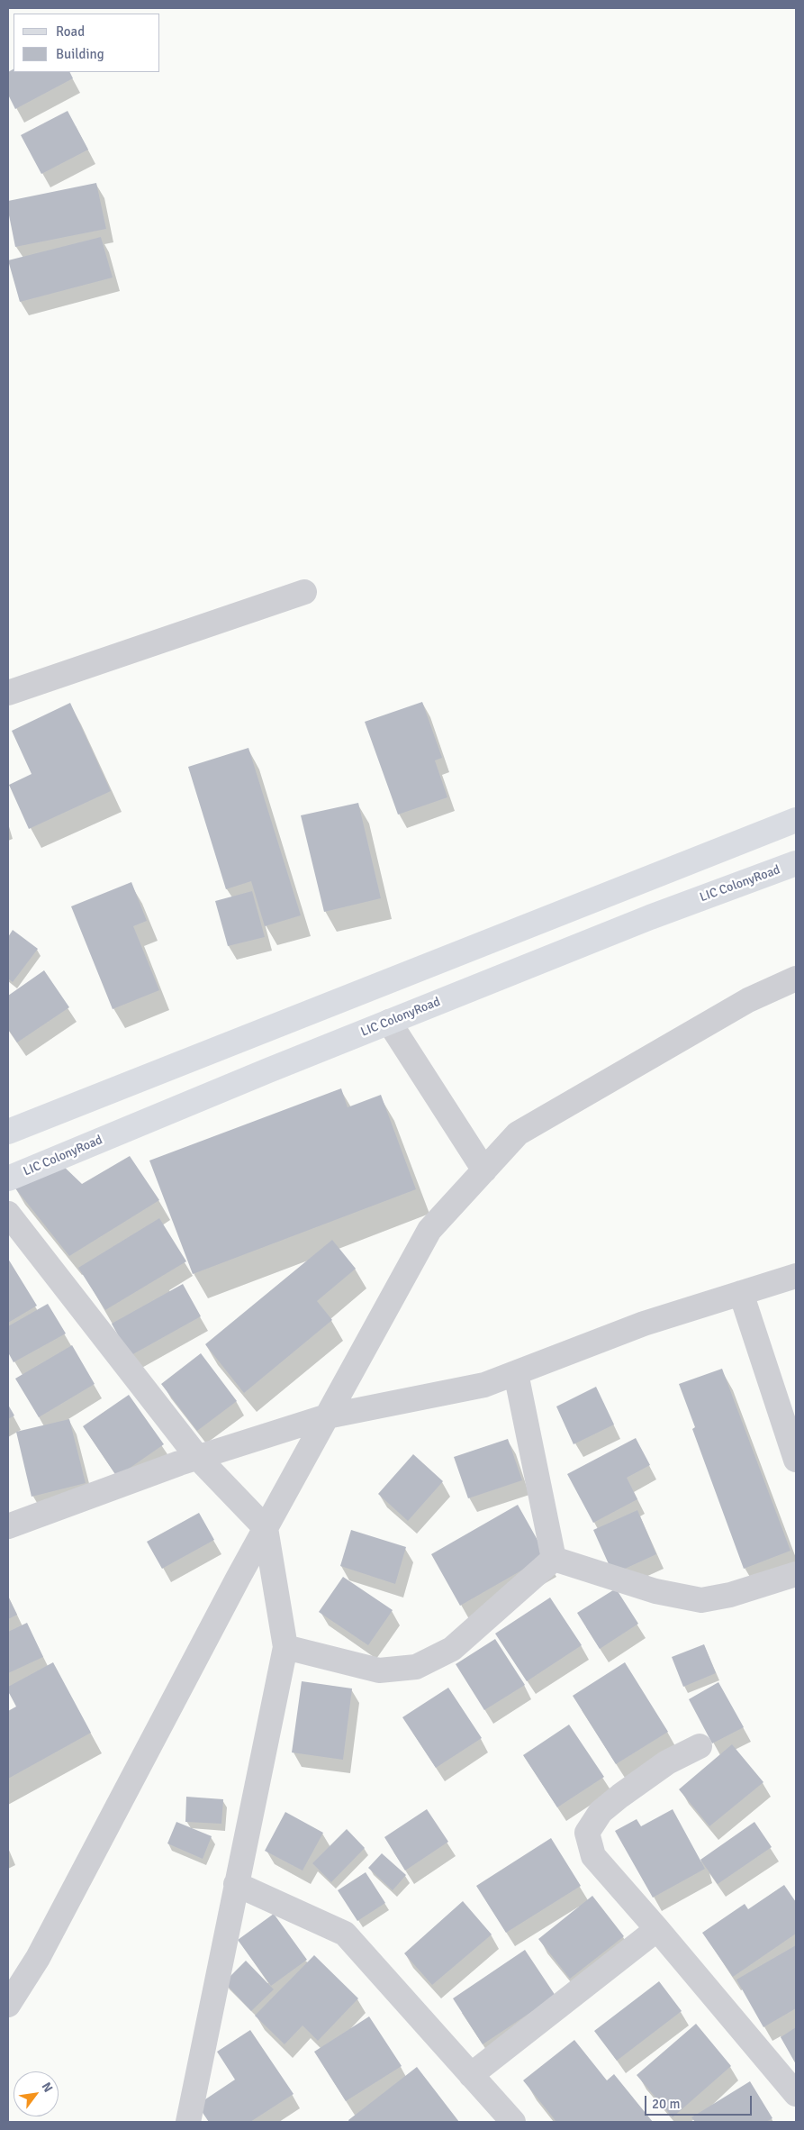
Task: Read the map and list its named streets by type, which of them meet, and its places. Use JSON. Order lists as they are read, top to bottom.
{
  "streets": {
    "main road": ["LIC ColonyRoad"]
  },
  "legend": ["Road", "Building"],
  "scale_bar": "20 m",
  "north": "top right"
}
